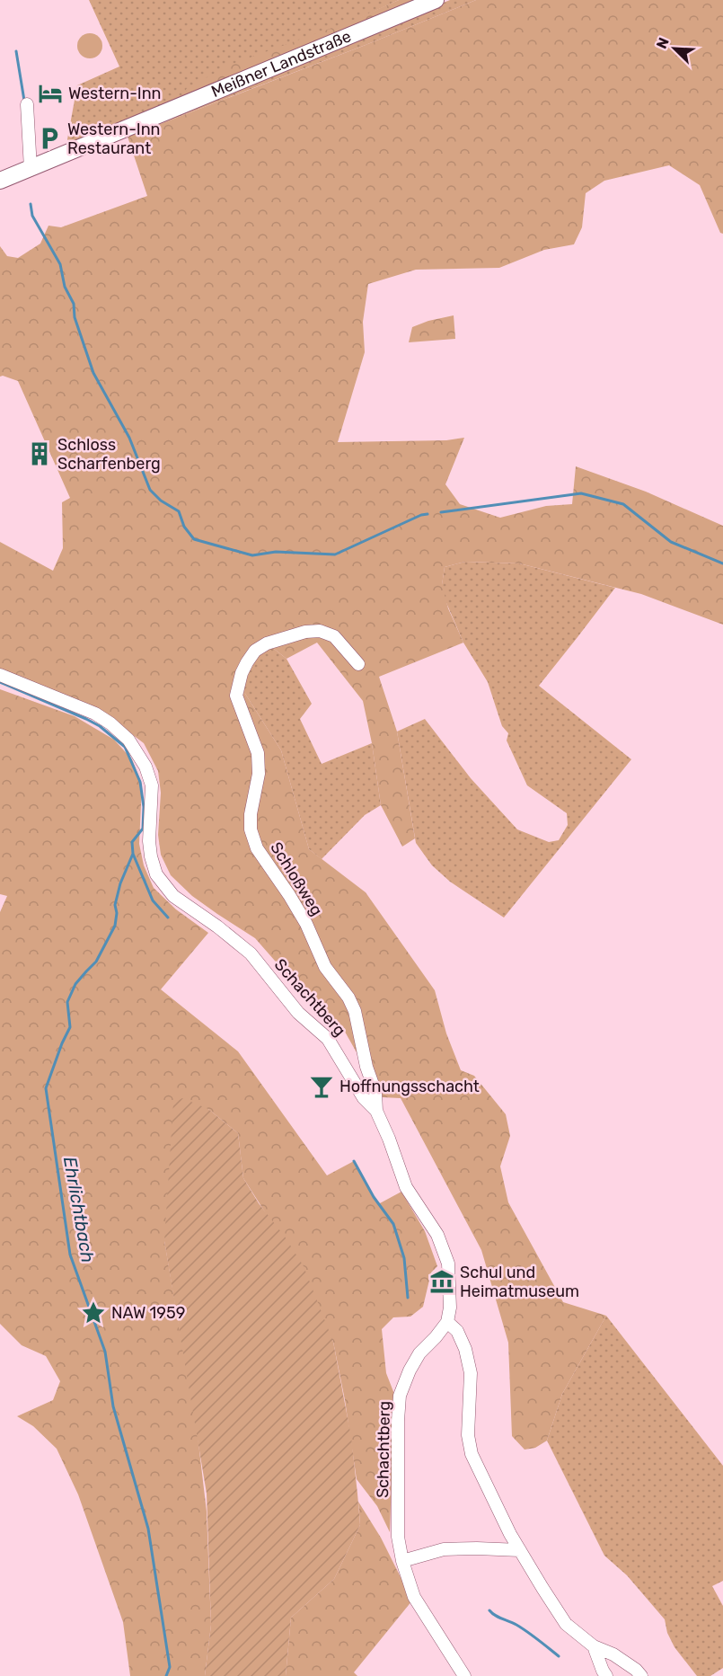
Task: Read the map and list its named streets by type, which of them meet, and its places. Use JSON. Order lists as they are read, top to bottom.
{
  "streets": {
    "main road": ["Meißner Landstraße"],
    "street": ["Schloßweg", "Schachtberg"]
  },
  "crossings": [
    ["Schloßweg", "Schachtberg"]
  ],
  "water": ["Ehrlichtbach"],
  "places": {
    "hotel": ["Western-Inn"],
    "parking": ["Western-Inn Restaurant"],
    "building": ["Schloss Scharfenberg"],
    "bar": ["Hoffnungsschacht"],
    "museum": ["Schul und Heimatmuseum"],
    "place": ["NAW 1959"]
  },
  "north": "top left"
}
